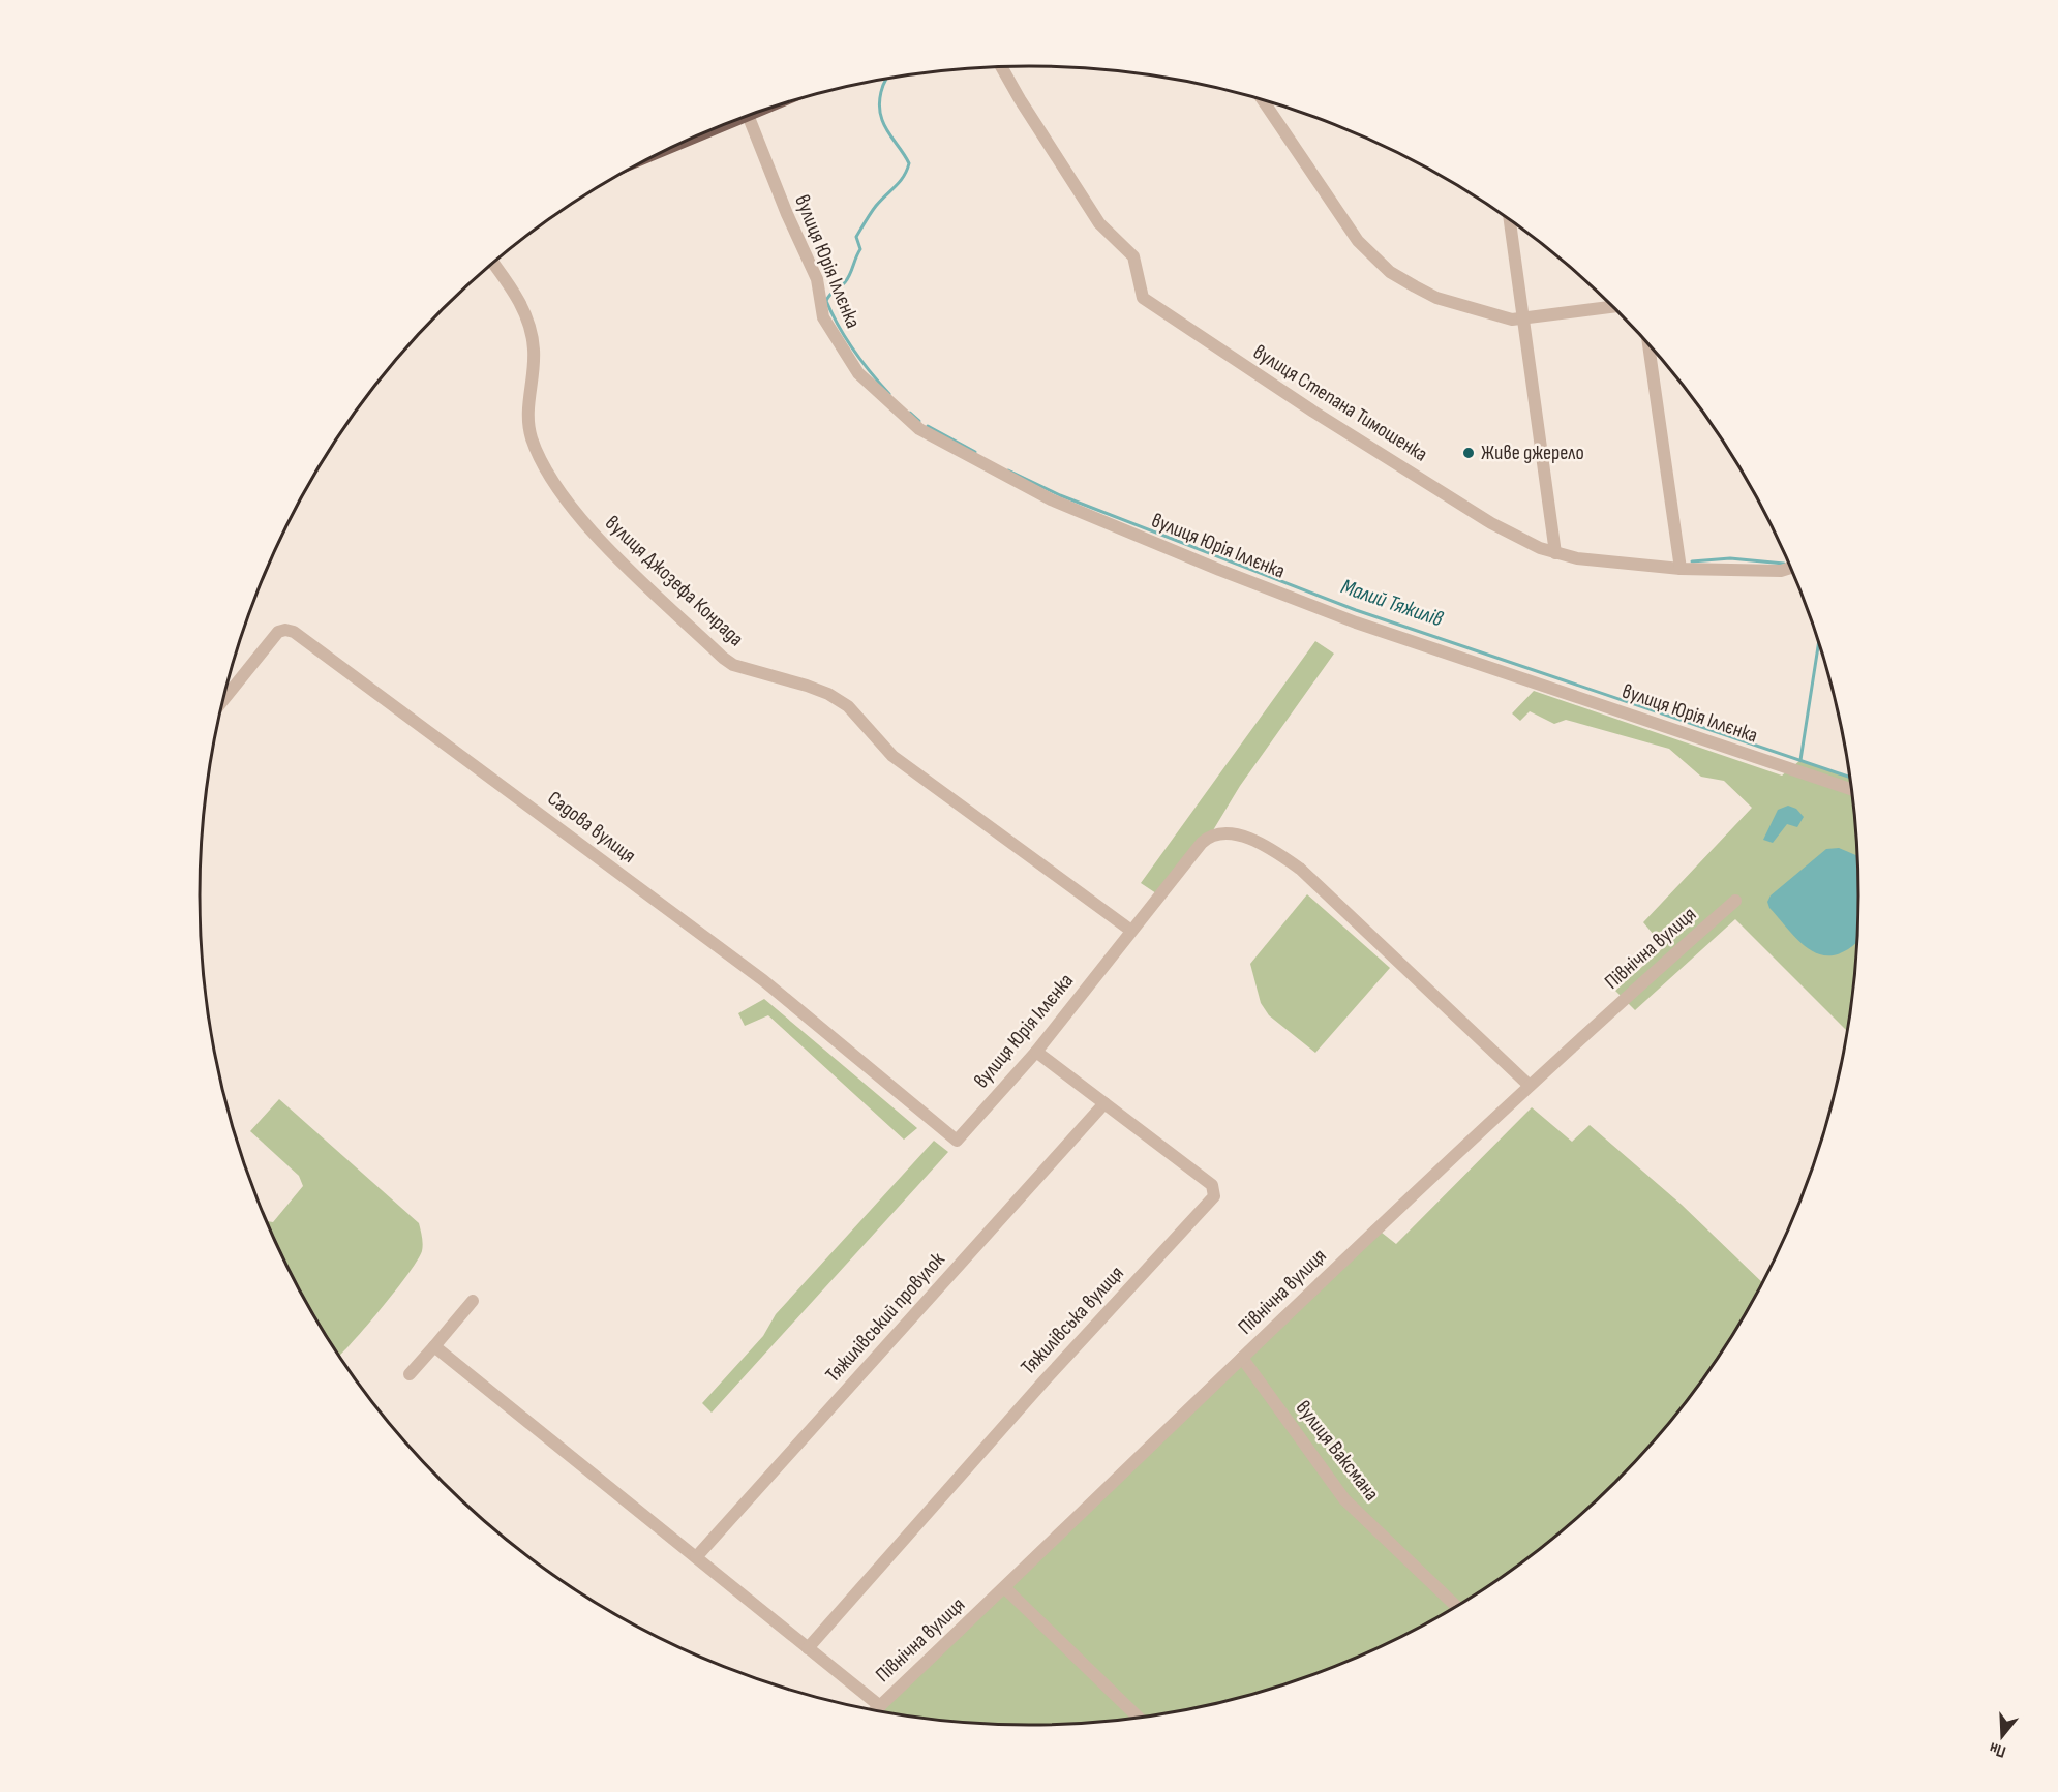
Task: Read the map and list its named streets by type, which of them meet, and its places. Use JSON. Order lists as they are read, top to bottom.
{
  "streets": {
    "street": [
      "вулиця Юрія Іллєнка",
      "вулиця Степана Тимошенка",
      "вулиця Джозефа Конрада",
      "Садова вулиця",
      "Північна вулиця",
      "Тяжилівський провулок",
      "Тяжилівська вулиця",
      "вулиця Ваксмана"
    ]
  },
  "crossings": [
    ["вулиця Юрія Іллєнка", "вулиця Джозефа Конрада"],
    ["вулиця Юрія Іллєнка", "Садова вулиця"],
    ["вулиця Юрія Іллєнка", "Північна вулиця"],
    ["вулиця Юрія Іллєнка", "Тяжилівська вулиця"],
    ["Північна вулиця", "вулиця Ваксмана"],
    ["Тяжилівський провулок", "Тяжилівська вулиця"]
  ],
  "water": ["Малий Тяжилів"],
  "places": ["Живе джерело"],
  "north": "bottom"
}
